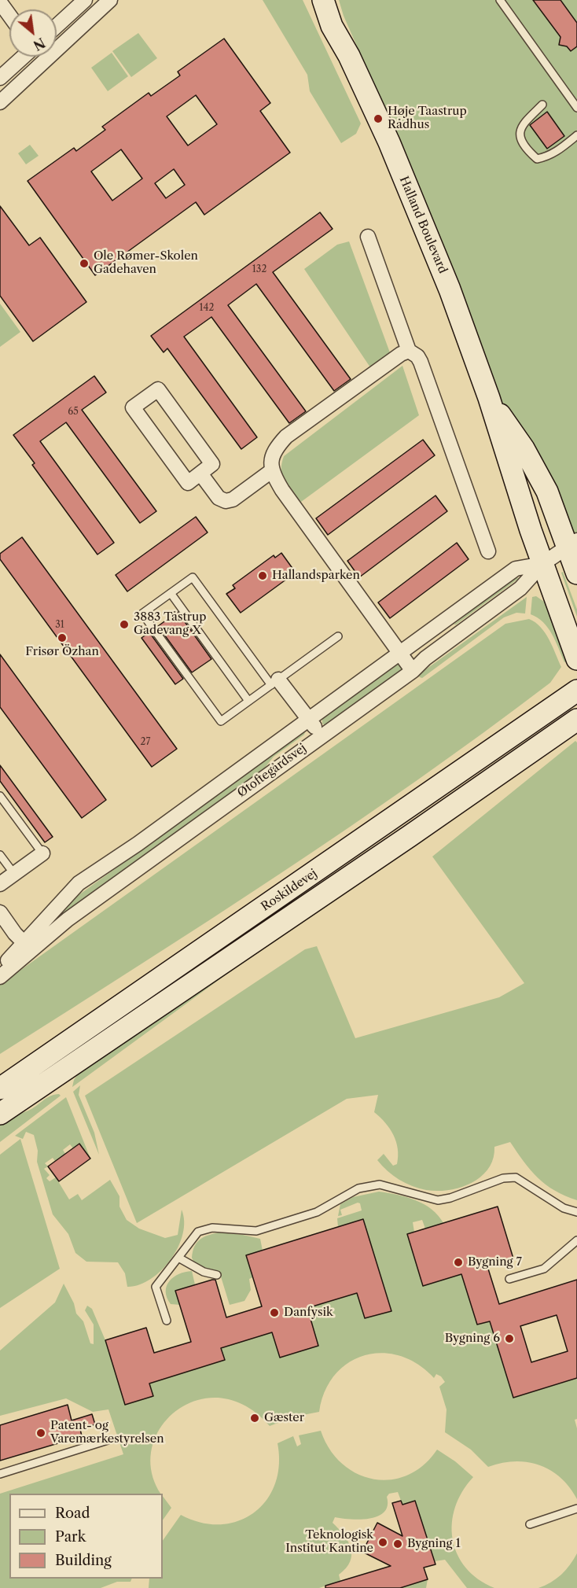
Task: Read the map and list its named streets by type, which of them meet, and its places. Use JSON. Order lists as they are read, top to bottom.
{
  "streets": {
    "main road": ["Halland Boulevard", "Roskildevej"],
    "street": ["Øtoftegårdsvej"]
  },
  "crossings": [
    ["Halland Boulevard", "Øtoftegårdsvej"]
  ],
  "places": [
    "Høje Taastrup Rådhus",
    "Ole Rømer-Skolen Gadehaven",
    "Hallandsparken",
    "3883 Tåstrup Gadevang X",
    "Frisør Özhan",
    "Bygning 7",
    "Danfysik",
    "Bygning 6",
    "Gæster",
    "Patent- og Varemærkestyrelsen",
    "Teknologisk Institut Kantine",
    "Bygning 1"
  ],
  "house_numbers": [
    "132",
    "142",
    "65",
    "31",
    "27"
  ],
  "legend": ["Road", "Park", "Building"],
  "north": "bottom right"
}
